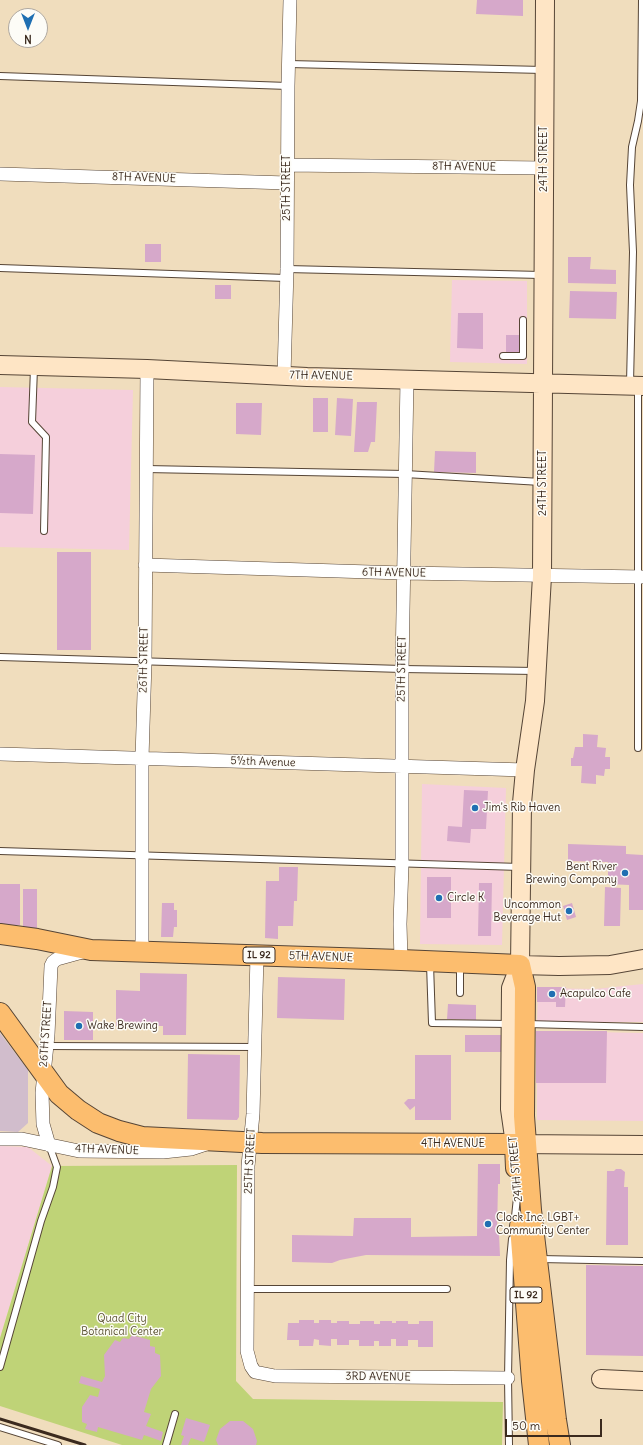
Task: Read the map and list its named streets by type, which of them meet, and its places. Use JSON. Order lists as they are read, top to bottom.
{
  "streets": {
    "main road": [
      "24TH STREET",
      "IL 92",
      "5TH AVENUE",
      "4TH AVENUE"
    ],
    "street": [
      "8TH AVENUE",
      "25TH STREET",
      "7TH AVENUE",
      "6TH AVENUE",
      "26TH STREET",
      "5½th Avenue",
      "3RD AVENUE"
    ]
  },
  "crossings": [
    ["24TH STREET", "8TH AVENUE"],
    ["24TH STREET", "7TH AVENUE"],
    ["24TH STREET", "6TH AVENUE"],
    ["24TH STREET", "5½th Avenue"],
    ["24TH STREET", "5TH AVENUE"],
    ["24TH STREET", "4TH AVENUE"],
    ["8TH AVENUE", "25TH STREET"],
    ["25TH STREET", "7TH AVENUE"],
    ["25TH STREET", "6TH AVENUE"],
    ["25TH STREET", "5½th Avenue"],
    ["25TH STREET", "5TH AVENUE"],
    ["25TH STREET", "4TH AVENUE"],
    ["25TH STREET", "3RD AVENUE"],
    ["7TH AVENUE", "26TH STREET"],
    ["6TH AVENUE", "26TH STREET"],
    ["26TH STREET", "5½th Avenue"],
    ["26TH STREET", "5TH AVENUE"],
    ["26TH STREET", "4TH AVENUE"]
  ],
  "parks": ["Quad City Botanical Center"],
  "places": [
    "Jim's Rib Haven",
    "Bent River Brewing Company",
    "Circle K",
    "Uncommon Beverage Hut",
    "Acapulco Cafe",
    "Wake Brewing",
    "Clock Inc. LGBT+ Community Center"
  ],
  "scale_bar": "50 m",
  "north": "bottom"
}
